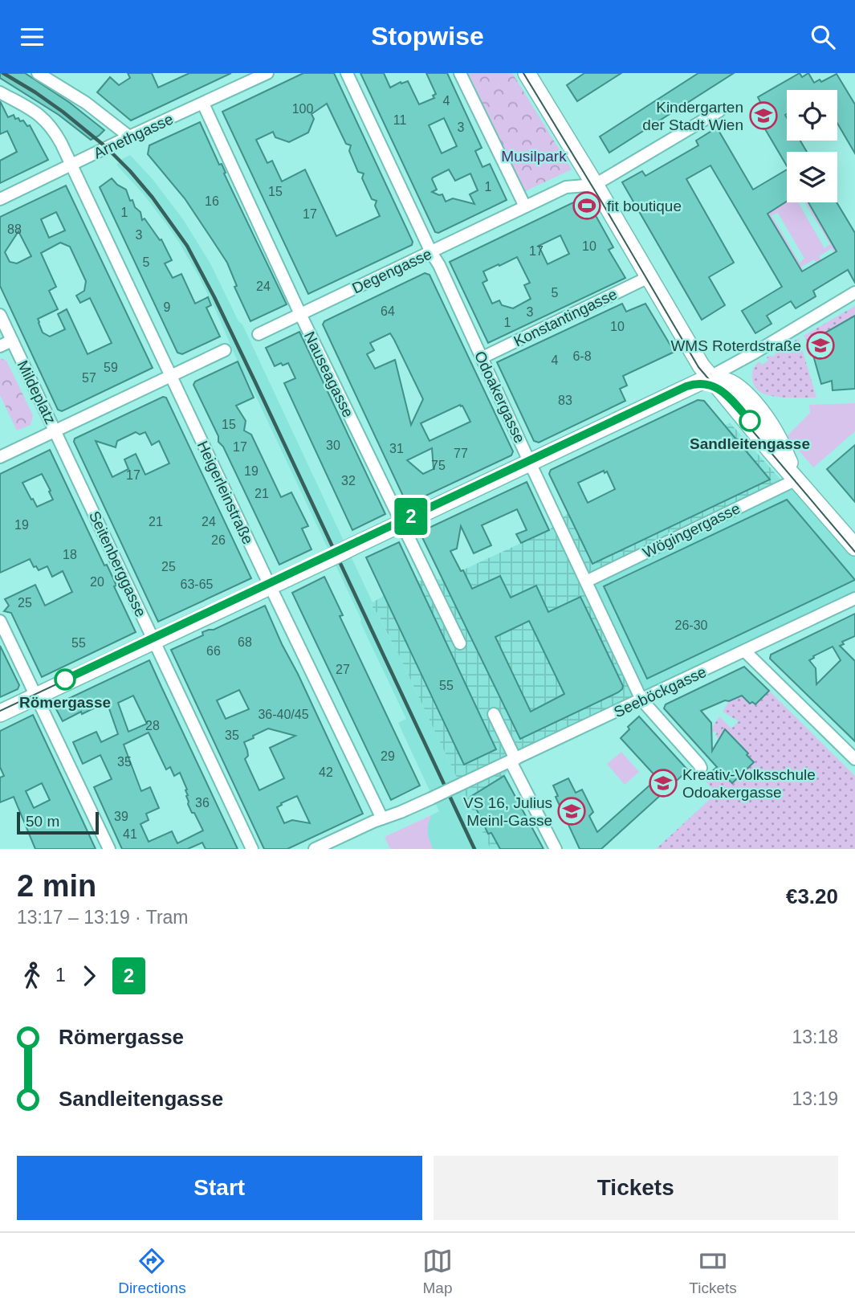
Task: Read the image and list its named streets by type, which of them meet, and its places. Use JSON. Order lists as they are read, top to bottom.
{
  "streets": {
    "street": [
      "Arnethgasse",
      "Degengasse",
      "Konstantingasse",
      "Nauseagasse",
      "Mildeplatz",
      "Odoakergasse",
      "Heigerleinstraße",
      "Wögingergasse",
      "Seitenberggasse",
      "Seeböckgasse"
    ]
  },
  "crossings": [
    ["Arnethgasse", "Nauseagasse"],
    ["Arnethgasse", "Heigerleinstraße"],
    ["Degengasse", "Nauseagasse"],
    ["Degengasse", "Odoakergasse"],
    ["Konstantingasse", "Odoakergasse"],
    ["Mildeplatz", "Seitenberggasse"],
    ["Odoakergasse", "Wögingergasse"],
    ["Odoakergasse", "Seeböckgasse"],
    ["Heigerleinstraße", "Seeböckgasse"]
  ],
  "parks": ["Musilpark"],
  "places": {
    "school or university": [
      "Kindergarten der Stadt Wien",
      "WMS Roterdstraße",
      "Kreativ-Volksschule Odoakergasse",
      "VS 16, Julius Meinl-Gasse"
    ],
    "sports": ["fit boutique"],
    "other": ["Sandleitengasse", "Römergasse"]
  },
  "lines": ["tram line 2"],
  "house_numbers": [
    "4",
    "100",
    "11",
    "3",
    "1",
    "15",
    "16",
    "1",
    "17",
    "88",
    "3",
    "10",
    "17",
    "5",
    "24",
    "5",
    "9",
    "64",
    "3",
    "1",
    "10",
    "6-8",
    "4",
    "59",
    "57",
    "83",
    "15",
    "30",
    "17",
    "31",
    "77",
    "75",
    "19",
    "17",
    "32",
    "21",
    "21",
    "24",
    "19",
    "26",
    "18",
    "25",
    "20",
    "63-65",
    "25",
    "26-30",
    "68",
    "55",
    "66",
    "27",
    "55",
    "36-40/45",
    "28",
    "35",
    "29",
    "35",
    "42",
    "36",
    "39",
    "41"
  ],
  "scale_bar": "50 m",
  "page": {
    "header": "Stopwise",
    "on_map": "2",
    "scale": "50 m",
    "heading": ["2 min", "13:17 – 13:19 · Tram", "€3.20"],
    "legs": ["1", "2"],
    "list": [
      {
        "name": "Römergasse",
        "value": "13:18"
      },
      {
        "name": "Sandleitengasse",
        "value": "13:19"
      }
    ],
    "buttons": ["Start", "Tickets"],
    "tabs": ["Directions", "Map", "Tickets"]
  }
}
